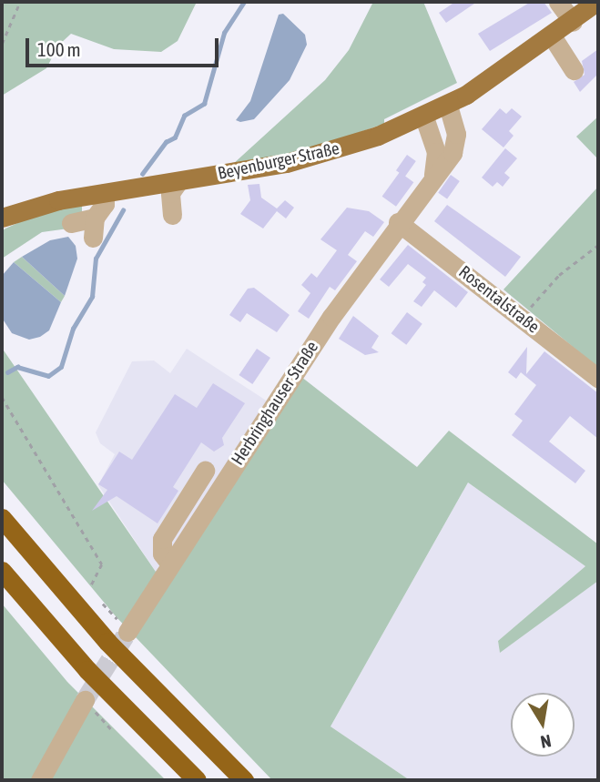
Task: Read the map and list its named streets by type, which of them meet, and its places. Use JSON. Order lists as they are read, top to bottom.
{
  "streets": {
    "main road": ["Beyenburger Straße"],
    "street": ["Rosentalstraße", "Herbringhauser Straße"]
  },
  "crossings": [
    ["Beyenburger Straße", "Herbringhauser Straße"],
    ["Rosentalstraße", "Herbringhauser Straße"]
  ],
  "scale_bar": "100 m",
  "north": "bottom"
}
